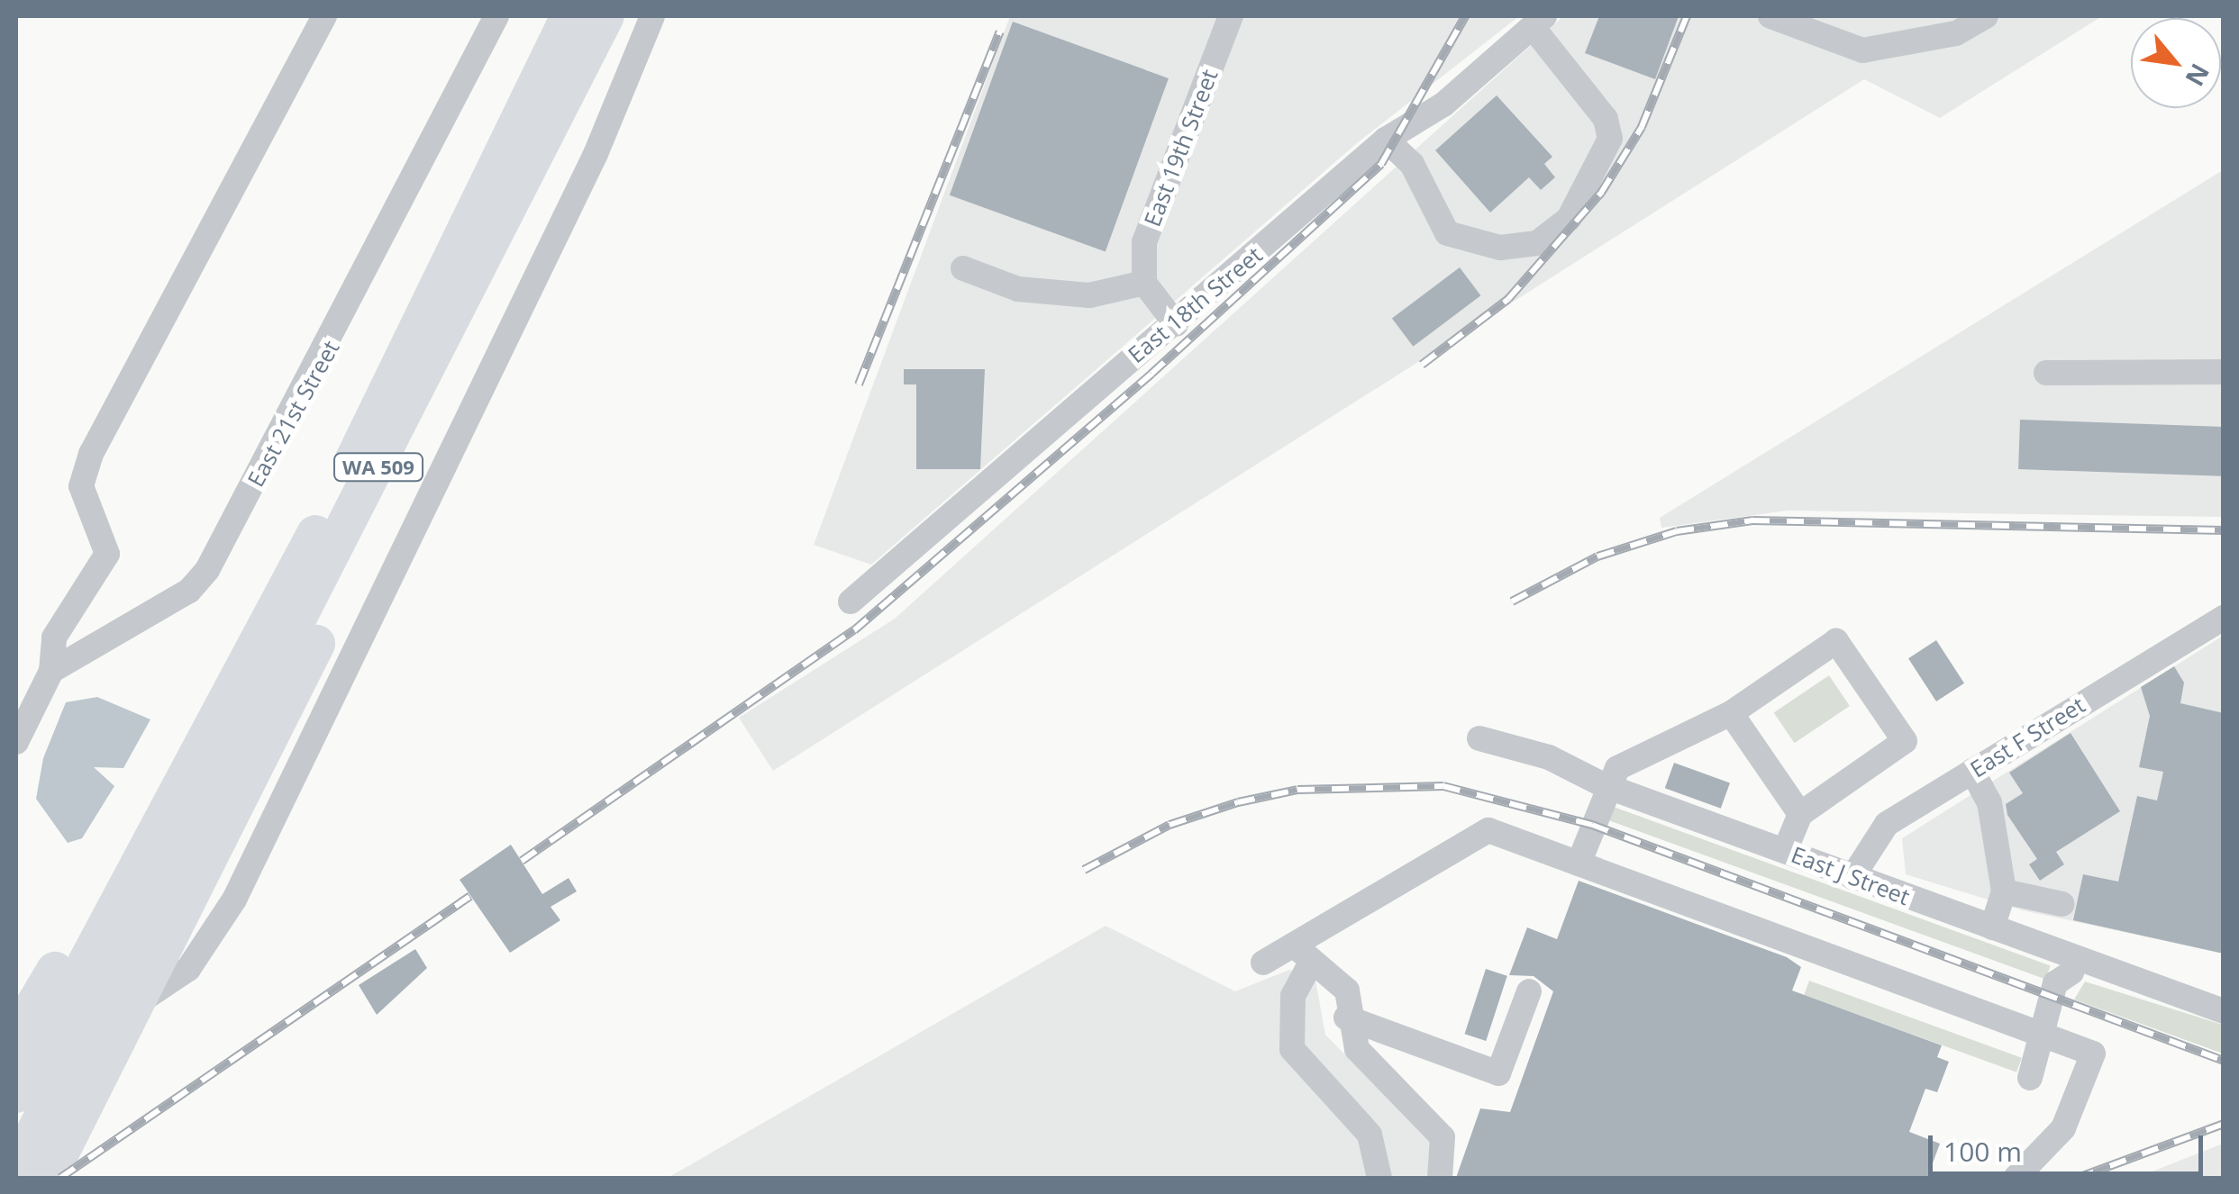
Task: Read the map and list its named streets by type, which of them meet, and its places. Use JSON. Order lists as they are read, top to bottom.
{
  "streets": {
    "highway": ["WA 509"],
    "street": [
      "East 19th Street",
      "East 18th Street",
      "East 21st Street",
      "East F Street",
      "East J Street"
    ]
  },
  "crossings": [
    ["East F Street", "East J Street"]
  ],
  "scale_bar": "100 m",
  "north": "bottom right"
}
